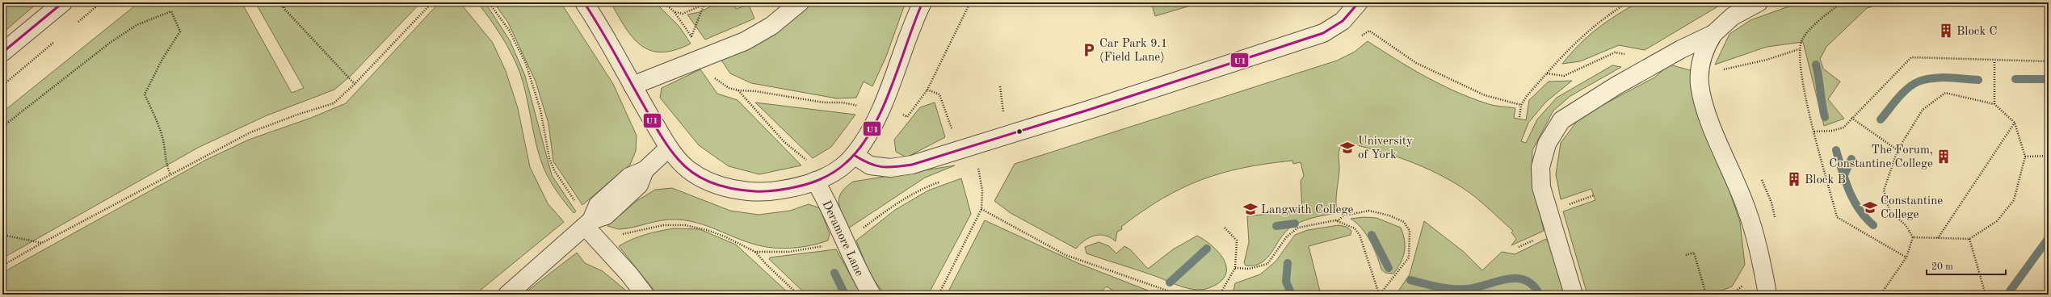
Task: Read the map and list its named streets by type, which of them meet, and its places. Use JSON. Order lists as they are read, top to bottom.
{
  "streets": {
    "street": ["Deramore Lane"]
  },
  "places": {
    "building": ["Block C", "The Forum, Constantine College", "Block B"],
    "parking": ["Car Park 9.1 (Field Lane)"],
    "school or university": ["University of York", "Constantine College", "Langwith College"]
  },
  "lines": ["transit line U1"],
  "scale_bar": "20 m"
}
